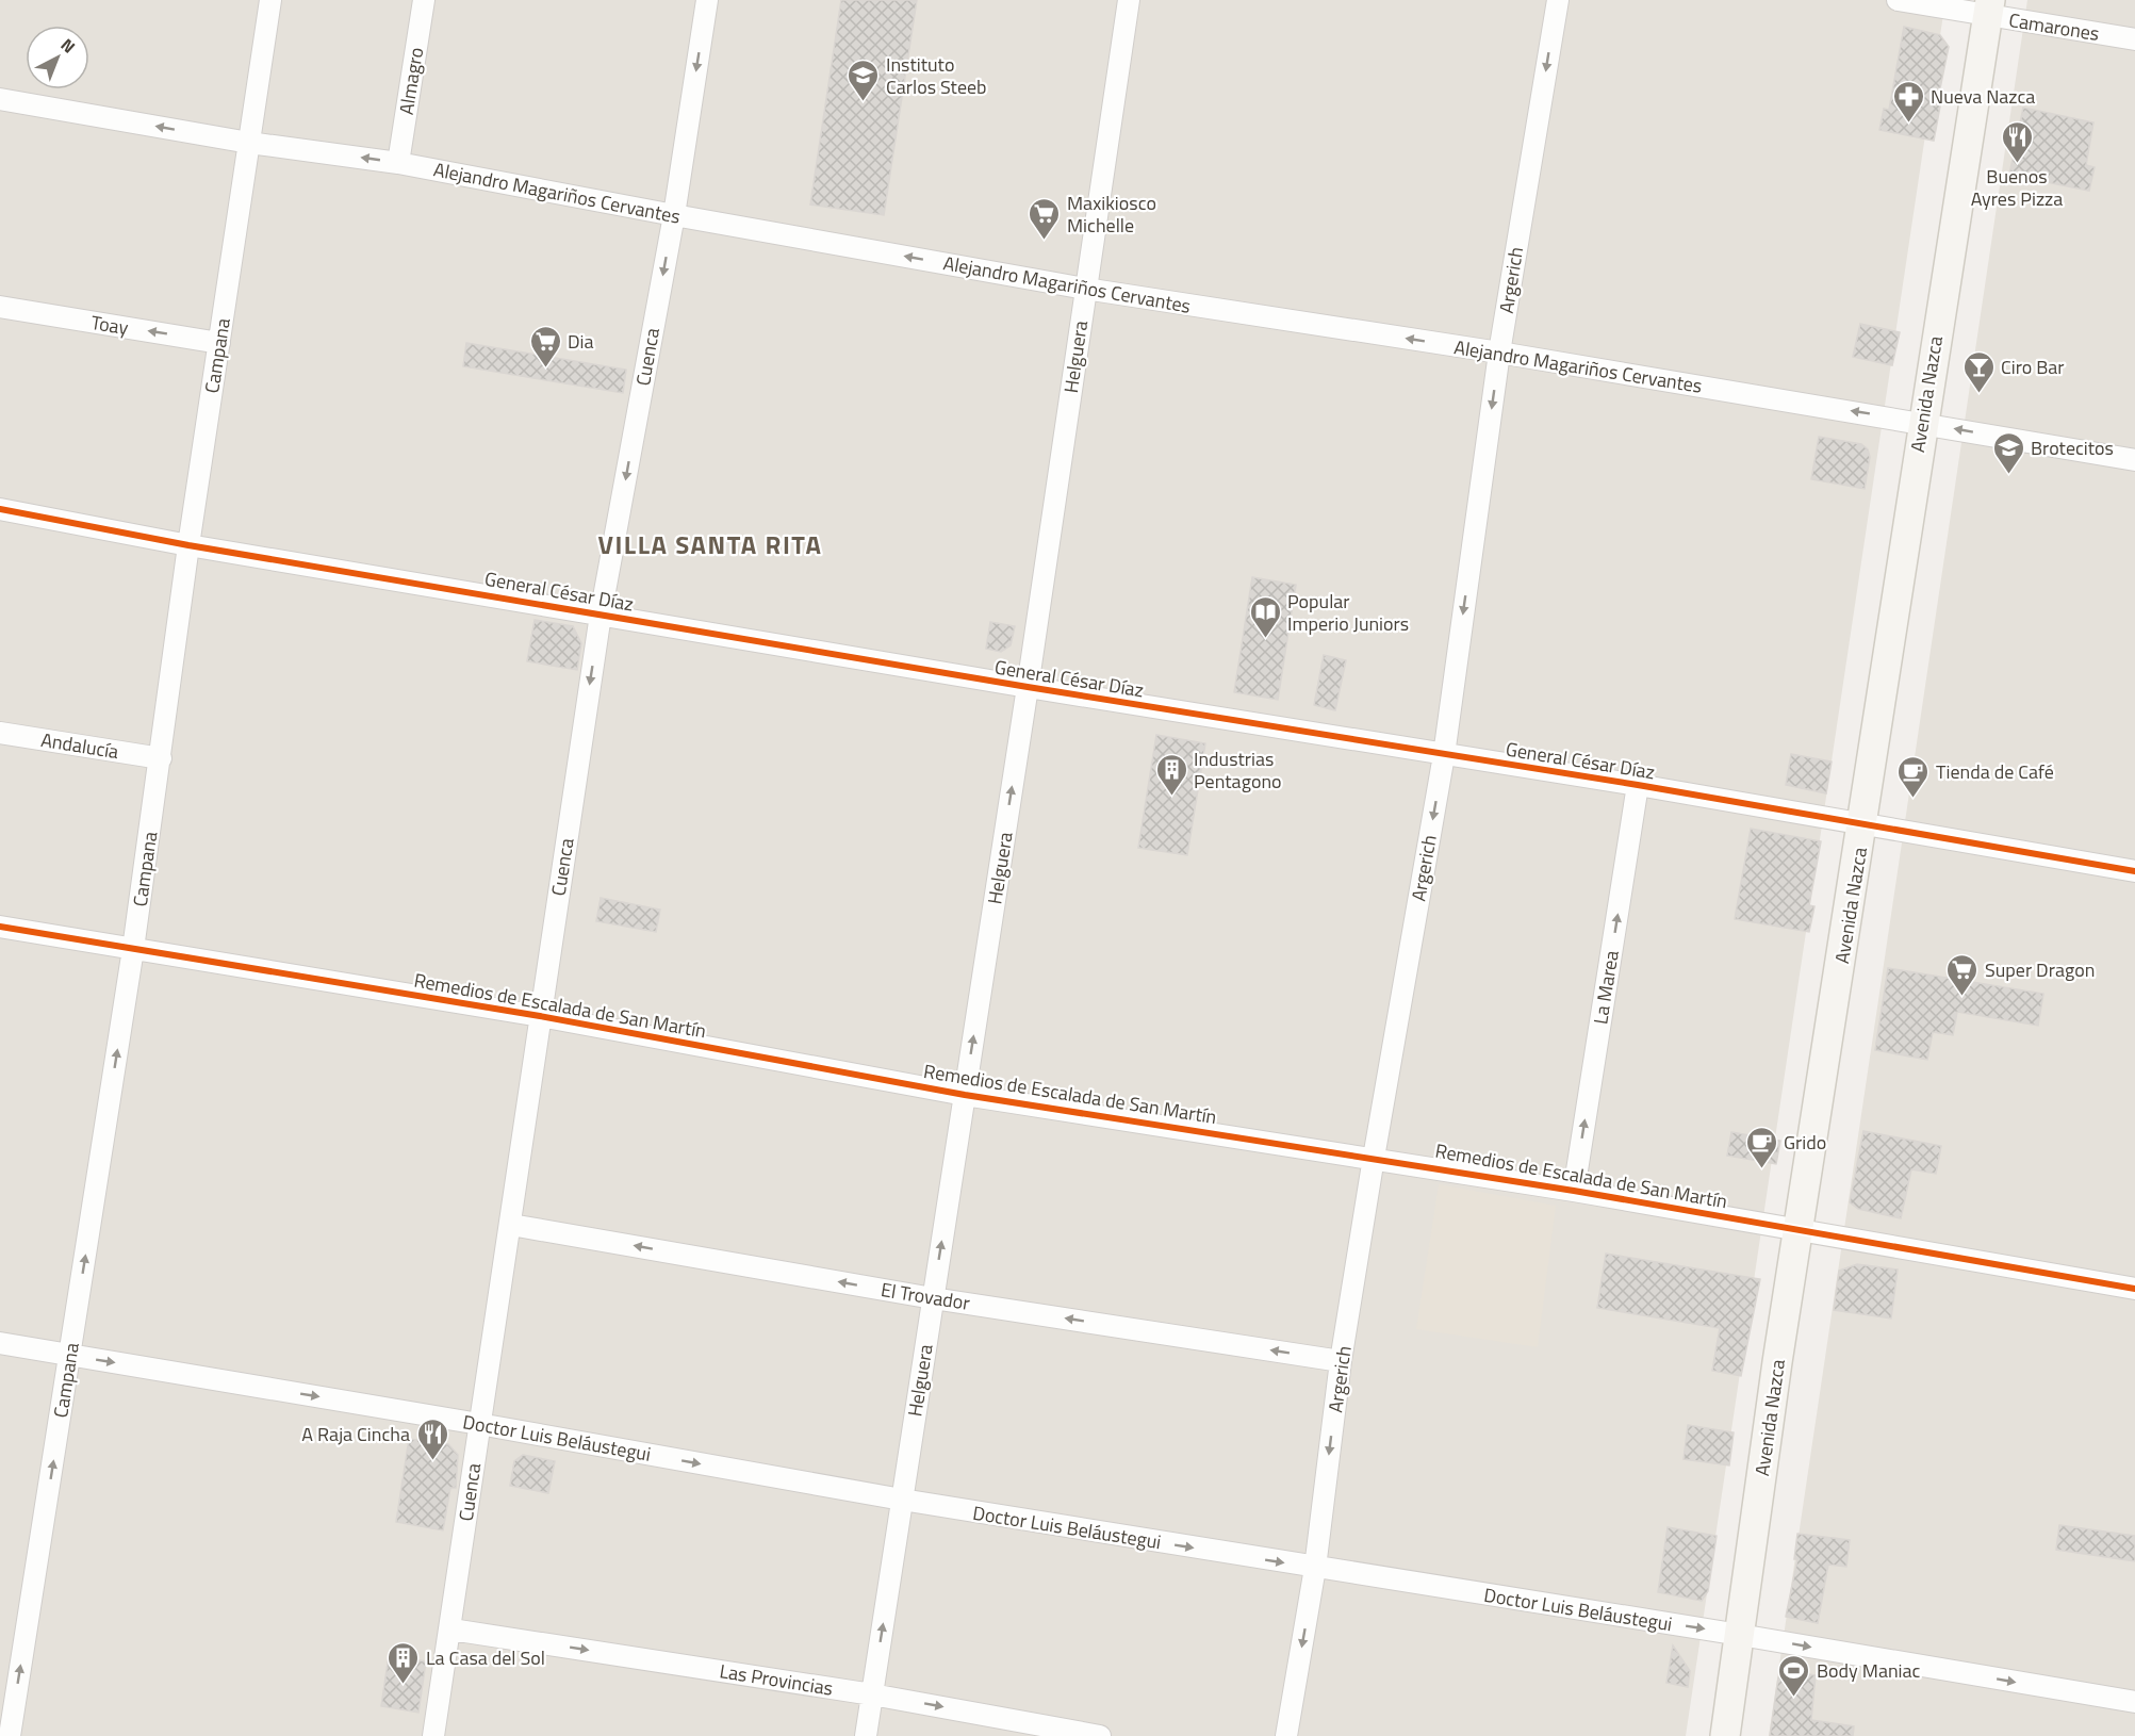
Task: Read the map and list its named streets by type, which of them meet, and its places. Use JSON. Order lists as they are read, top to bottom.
{
  "streets": {
    "main road": ["Avenida Nazca"],
    "street": [
      "Camarones",
      "Almagro",
      "Alejandro Magariños Cervantes",
      "Argerich",
      "Toay",
      "Campana",
      "Cuenca",
      "Helguera",
      "General César Díaz",
      "Andalucía",
      "La Marea",
      "Remedios de Escalada de San Martín",
      "El Trovador",
      "Doctor Luis Beláustegui",
      "Las Provincias"
    ]
  },
  "crossings": [
    ["Camarones", "Avenida Nazca"],
    ["Almagro", "Alejandro Magariños Cervantes"],
    ["Alejandro Magariños Cervantes", "Argerich"],
    ["Alejandro Magariños Cervantes", "Campana"],
    ["Alejandro Magariños Cervantes", "Cuenca"],
    ["Alejandro Magariños Cervantes", "Helguera"],
    ["Alejandro Magariños Cervantes", "Avenida Nazca"],
    ["Argerich", "General César Díaz"],
    ["Argerich", "Remedios de Escalada de San Martín"],
    ["Argerich", "El Trovador"],
    ["Argerich", "Doctor Luis Beláustegui"],
    ["Toay", "Campana"],
    ["Campana", "General César Díaz"],
    ["Campana", "Andalucía"],
    ["Campana", "Remedios de Escalada de San Martín"],
    ["Campana", "Doctor Luis Beláustegui"],
    ["Cuenca", "General César Díaz"],
    ["Cuenca", "Remedios de Escalada de San Martín"],
    ["Cuenca", "El Trovador"],
    ["Cuenca", "Doctor Luis Beláustegui"],
    ["Cuenca", "Las Provincias"],
    ["Helguera", "General César Díaz"],
    ["Helguera", "Remedios de Escalada de San Martín"],
    ["Helguera", "El Trovador"],
    ["Helguera", "Doctor Luis Beláustegui"],
    ["Helguera", "Las Provincias"],
    ["Avenida Nazca", "General César Díaz"],
    ["Avenida Nazca", "Remedios de Escalada de San Martín"],
    ["Avenida Nazca", "Doctor Luis Beláustegui"],
    ["General César Díaz", "La Marea"],
    ["La Marea", "Remedios de Escalada de San Martín"]
  ],
  "one_way": [
    "Alejandro Magariños Cervantes",
    "Argerich",
    "Toay",
    "Campana",
    "Cuenca",
    "Helguera",
    "La Marea",
    "El Trovador",
    "Doctor Luis Beláustegui",
    "Las Provincias"
  ],
  "districts": ["VILLA SANTA RITA"],
  "places": {
    "school or university": ["Instituto Carlos Steeb", "Brotecitos"],
    "pharmacy": ["Nueva Nazca"],
    "restaurant": ["Buenos Ayres Pizza", "A Raja Cincha"],
    "supermarket": ["Maxikiosco Michelle", "Dia", "Super Dragon"],
    "bar": ["Ciro Bar"],
    "library": ["Popular Imperio Juniors"],
    "building": ["Industrias Pentagono", "La Casa del Sol"],
    "cafe": ["Tienda de Café", "Grido"],
    "sports": ["Body Maniac"]
  },
  "north": "top right"
}
